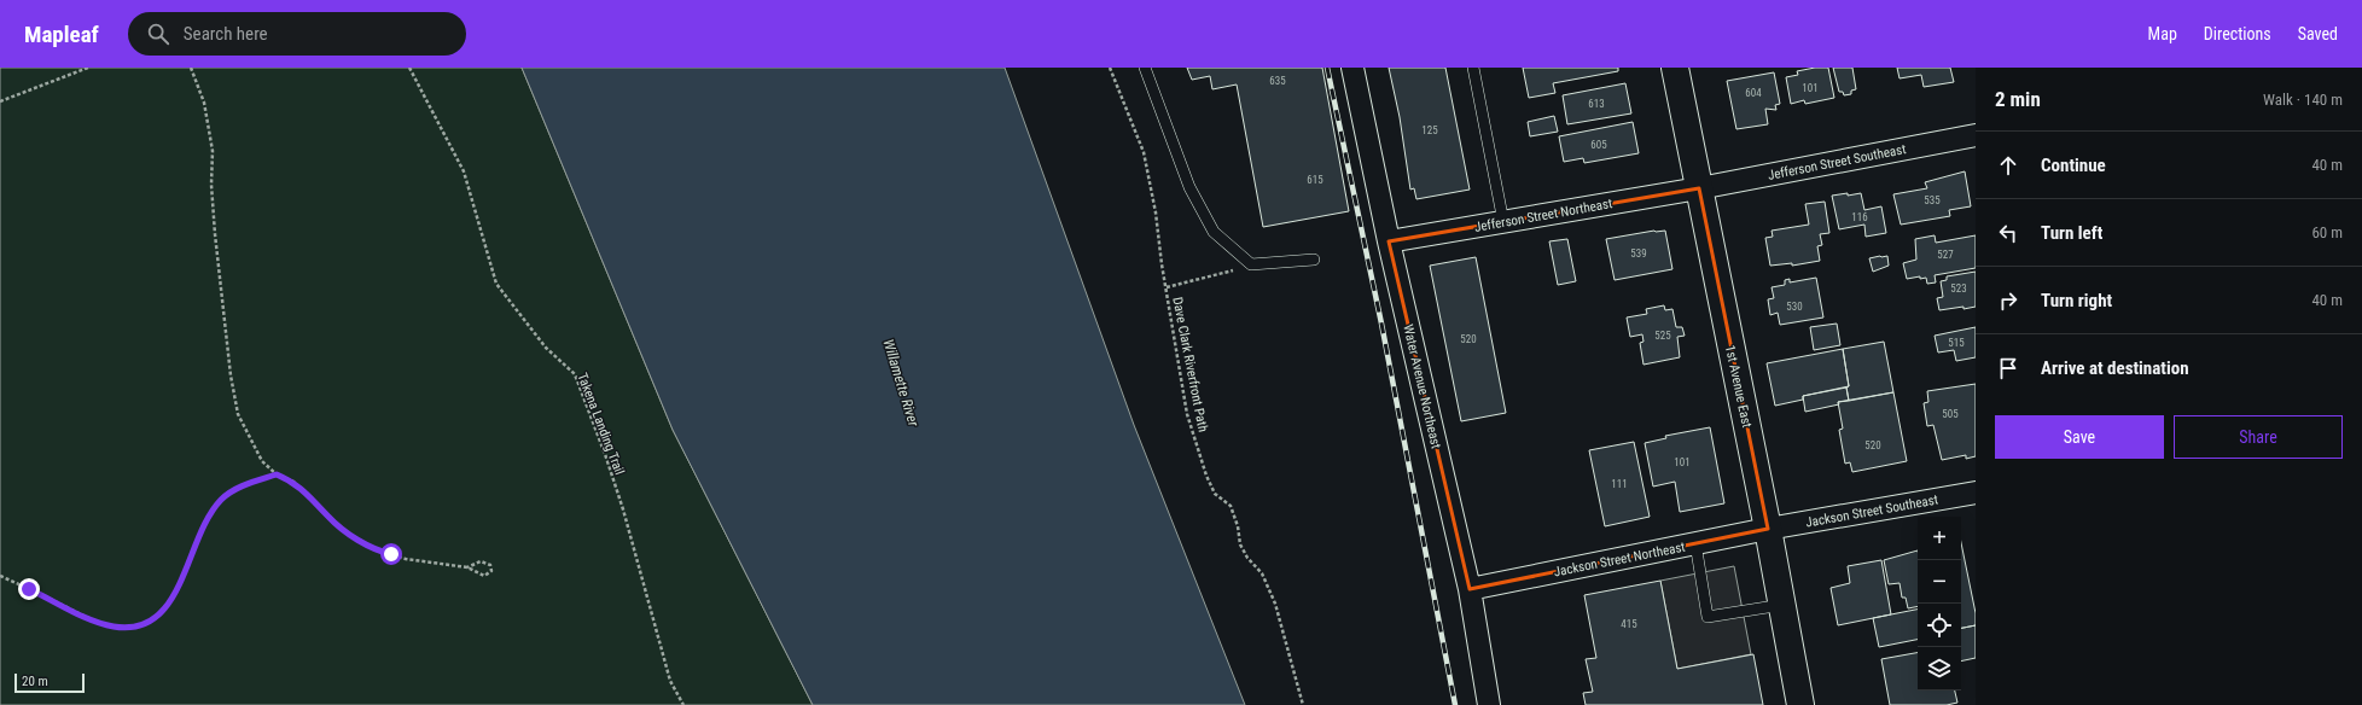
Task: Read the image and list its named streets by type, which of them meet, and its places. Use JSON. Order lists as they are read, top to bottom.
{
  "streets": {
    "main road": ["1st Avenue East"],
    "street": [
      "Jefferson Street Southeast",
      "Jefferson Street Northeast",
      "Water Avenue Northeast",
      "Jackson Street Southeast",
      "Jackson Street Northeast"
    ],
    "path": ["Dave Clark Riverfront Path", "Takena Landing Trail"]
  },
  "crossings": [
    ["Jefferson Street Southeast", "Jefferson Street Northeast"],
    ["Jefferson Street Southeast", "1st Avenue East"],
    ["Jefferson Street Northeast", "Water Avenue Northeast"],
    ["Jefferson Street Northeast", "1st Avenue East"],
    ["Water Avenue Northeast", "Jackson Street Northeast"],
    ["1st Avenue East", "Jackson Street Southeast"],
    ["1st Avenue East", "Jackson Street Northeast"],
    ["Jackson Street Southeast", "Jackson Street Northeast"]
  ],
  "water": ["Willamette River"],
  "house_numbers": [
    "635",
    "101",
    "604",
    "613",
    "125",
    "605",
    "615",
    "535",
    "116",
    "539",
    "527",
    "523",
    "530",
    "525",
    "520",
    "515",
    "505",
    "520",
    "101",
    "111",
    "415"
  ],
  "scale_bar": "20 m",
  "page": {
    "header": "Mapleaf",
    "search": "Search here",
    "nav": ["Map", "Directions", "Saved"],
    "heading": ["2 min", "Walk · 140 m"],
    "list": [
      ["Continue", "40 m"],
      ["Turn left", "60 m"],
      ["Turn right", "40 m"],
      "Arrive at destination"
    ],
    "buttons": ["Save", "Share"],
    "map_buttons": ["+", "−"],
    "scale": "20 m"
  }
}
